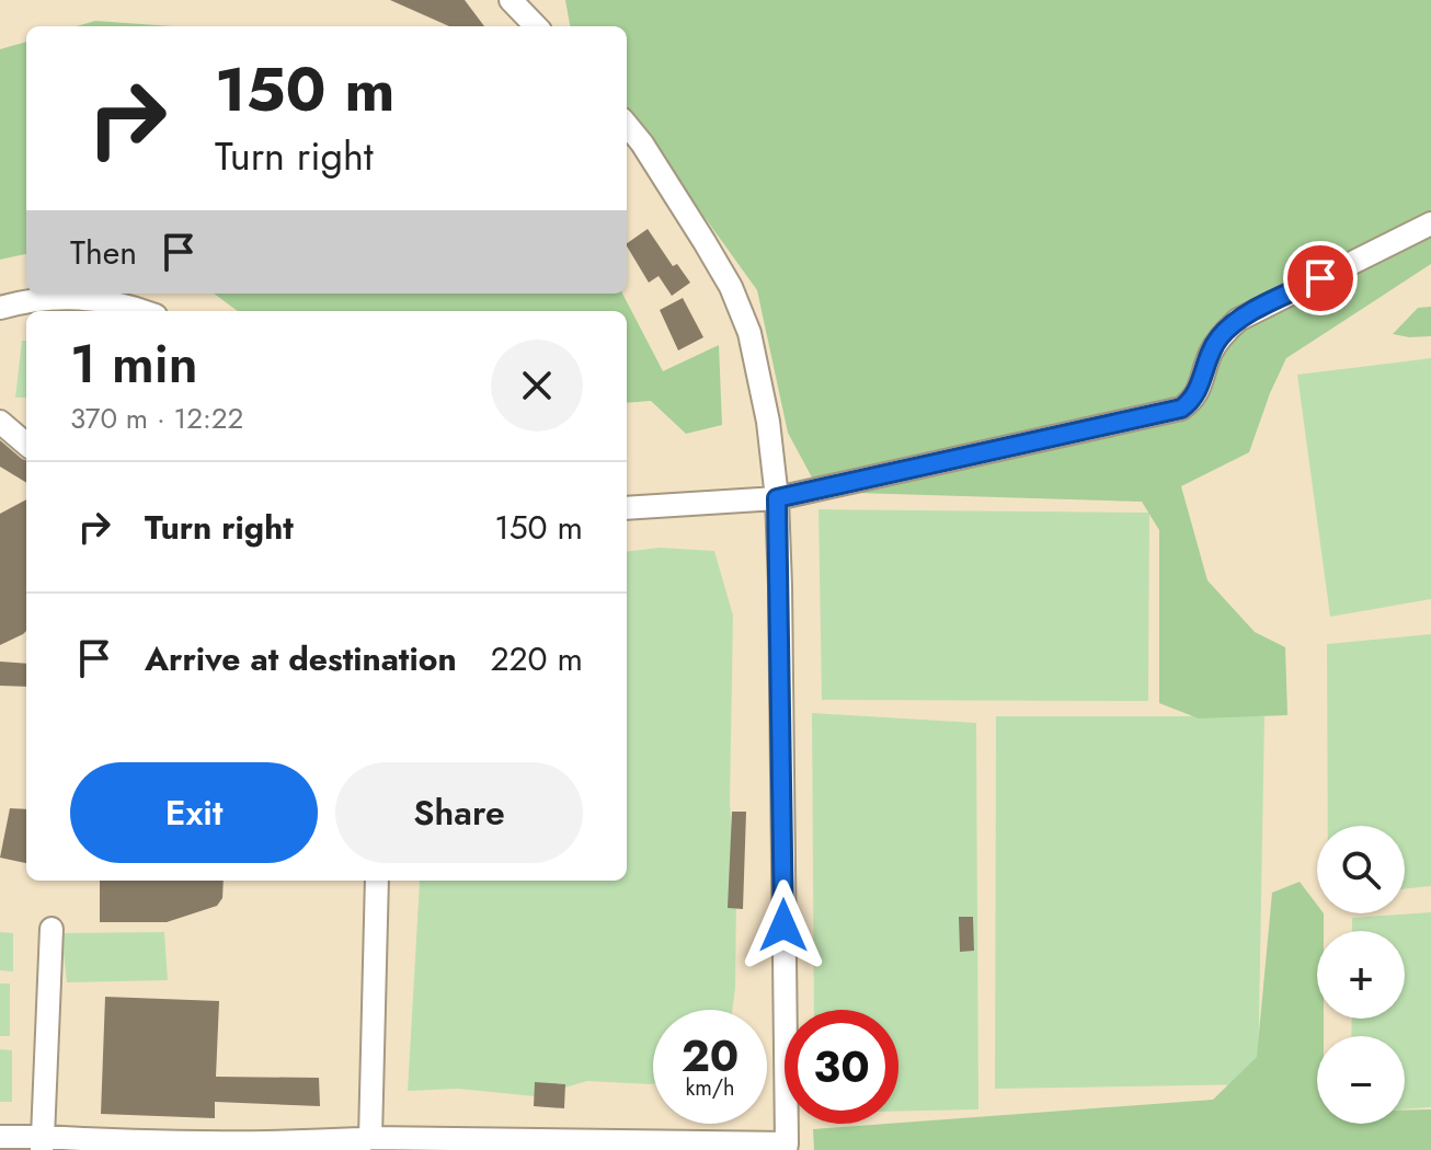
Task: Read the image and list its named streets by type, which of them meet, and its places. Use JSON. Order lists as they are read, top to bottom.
{
  "page": {
    "turn": ["150 m", "Turn right"],
    "then": "Then",
    "heading": ["1 min", "370 m · 12:22"],
    "list": [
      {
        "name": "Turn right",
        "value": "150 m"
      },
      {
        "name": "Arrive at destination",
        "value": "220 m"
      }
    ],
    "buttons": ["Exit", "Share"],
    "map_buttons": ["+", "−"],
    "speed": "20 km/h",
    "limit": "30"
  }
}
